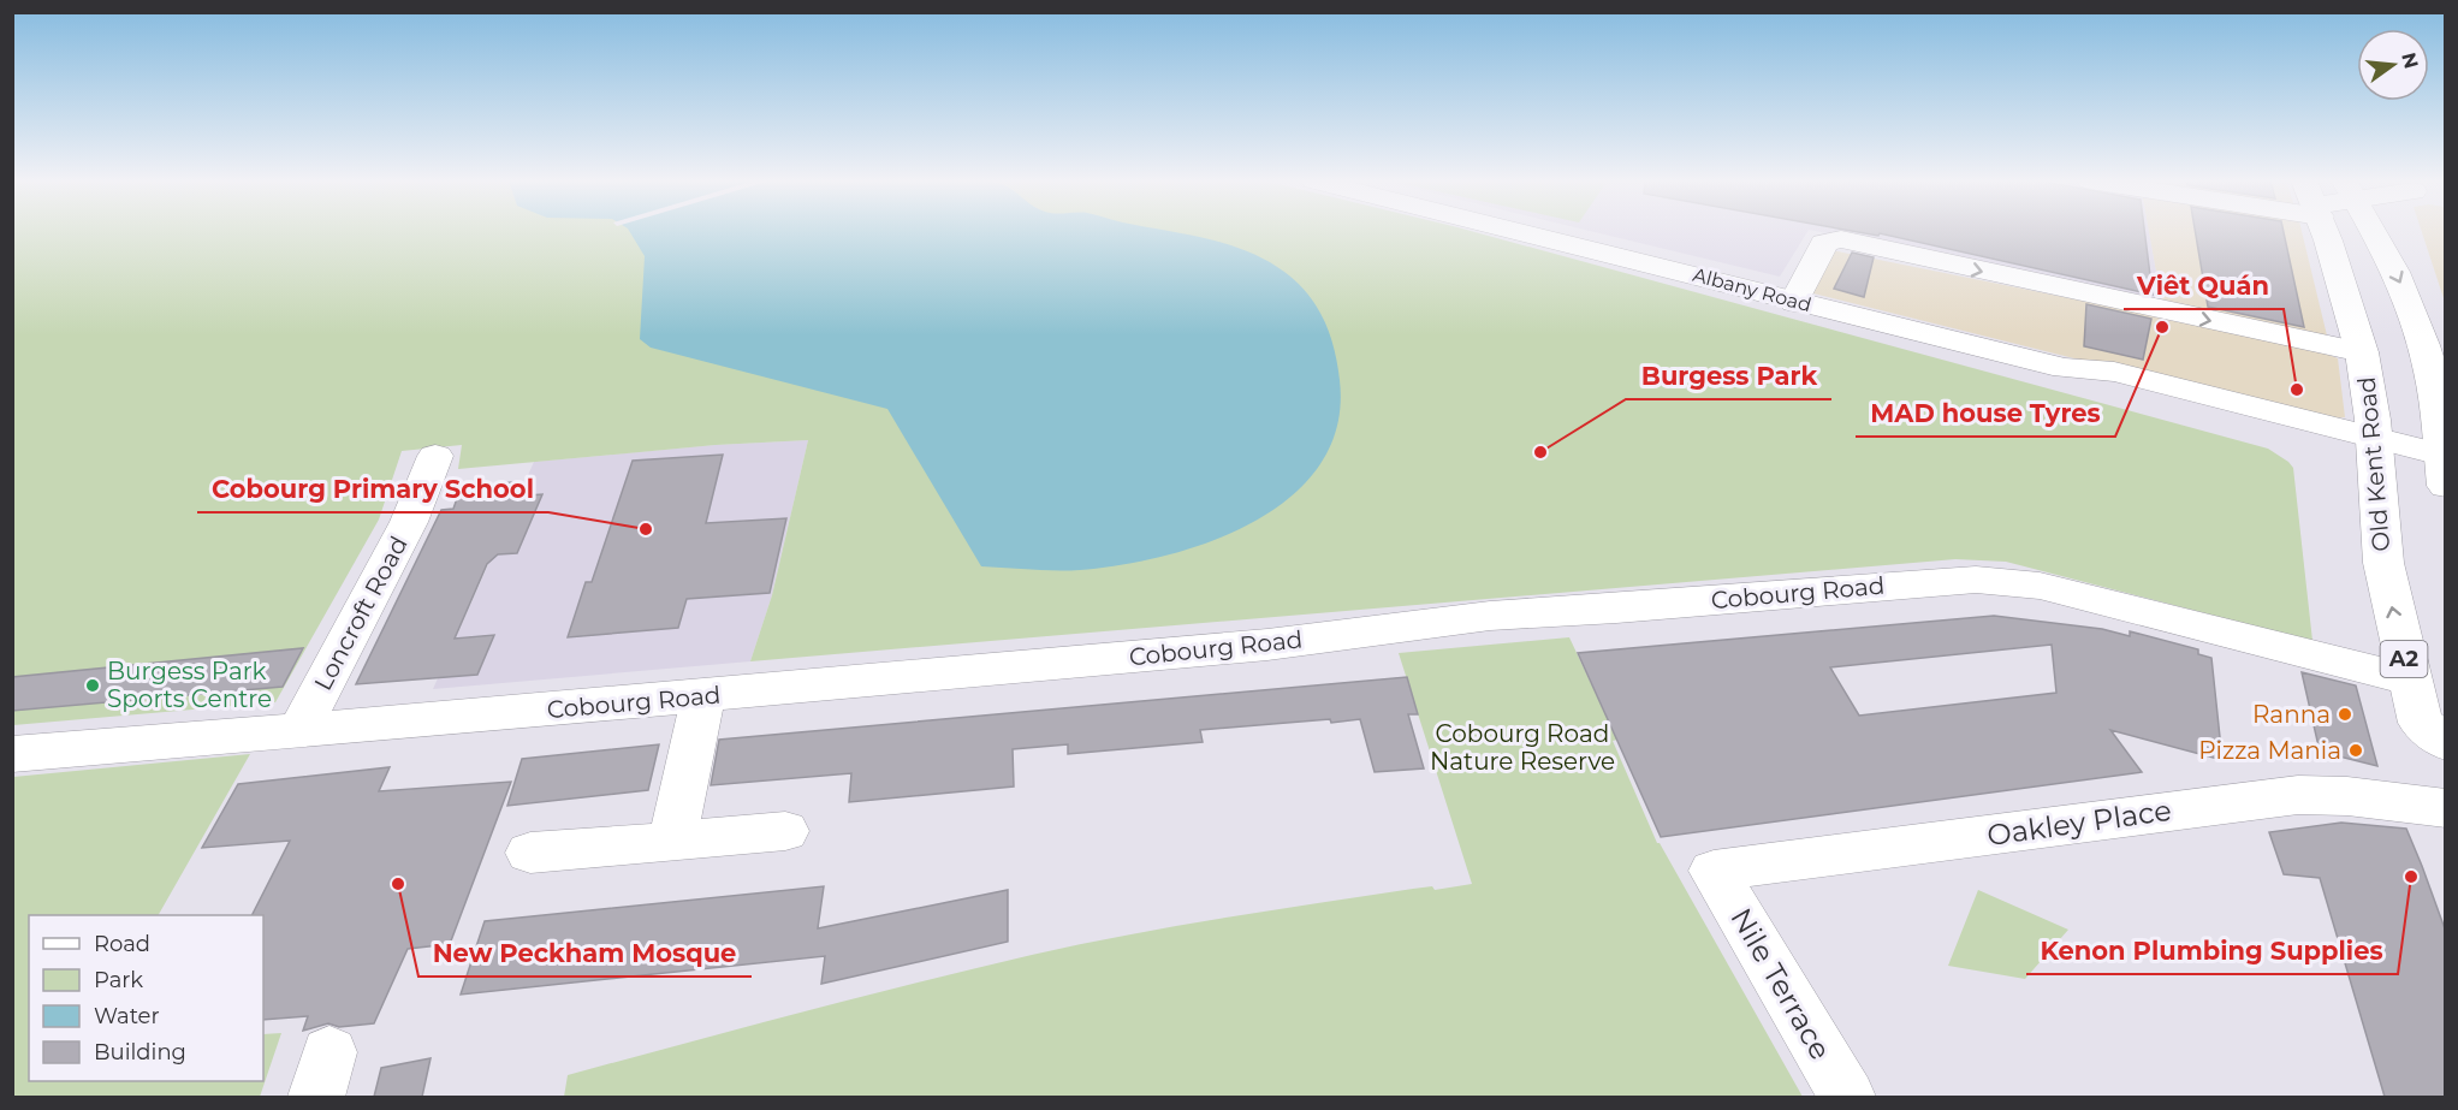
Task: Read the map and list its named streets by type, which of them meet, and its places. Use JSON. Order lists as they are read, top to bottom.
{
  "streets": {
    "main road": [
      "Albany Road",
      "Old Kent Road",
      "Cobourg Road",
      "Loncroft Road",
      "A2",
      "Oakley Place",
      "Nile Terrace"
    ]
  },
  "crossings": [
    ["Albany Road", "Old Kent Road"],
    ["Old Kent Road", "Cobourg Road"],
    ["Cobourg Road", "Loncroft Road"],
    ["Oakley Place", "Nile Terrace"]
  ],
  "one_way": ["Old Kent Road"],
  "parks": ["Cobourg Road Nature Reserve"],
  "places": [
    "MAD house Tyres",
    "Viêt Quán",
    "Burgess Park",
    "Cobourg Primary School",
    "Burgess Park Sports Centre",
    "Ranna",
    "Pizza Mania",
    "Kenon Plumbing Supplies",
    "New Peckham Mosque"
  ],
  "legend": [
    "Road",
    "Park",
    "Water",
    "Building"
  ],
  "north": "right"
}
